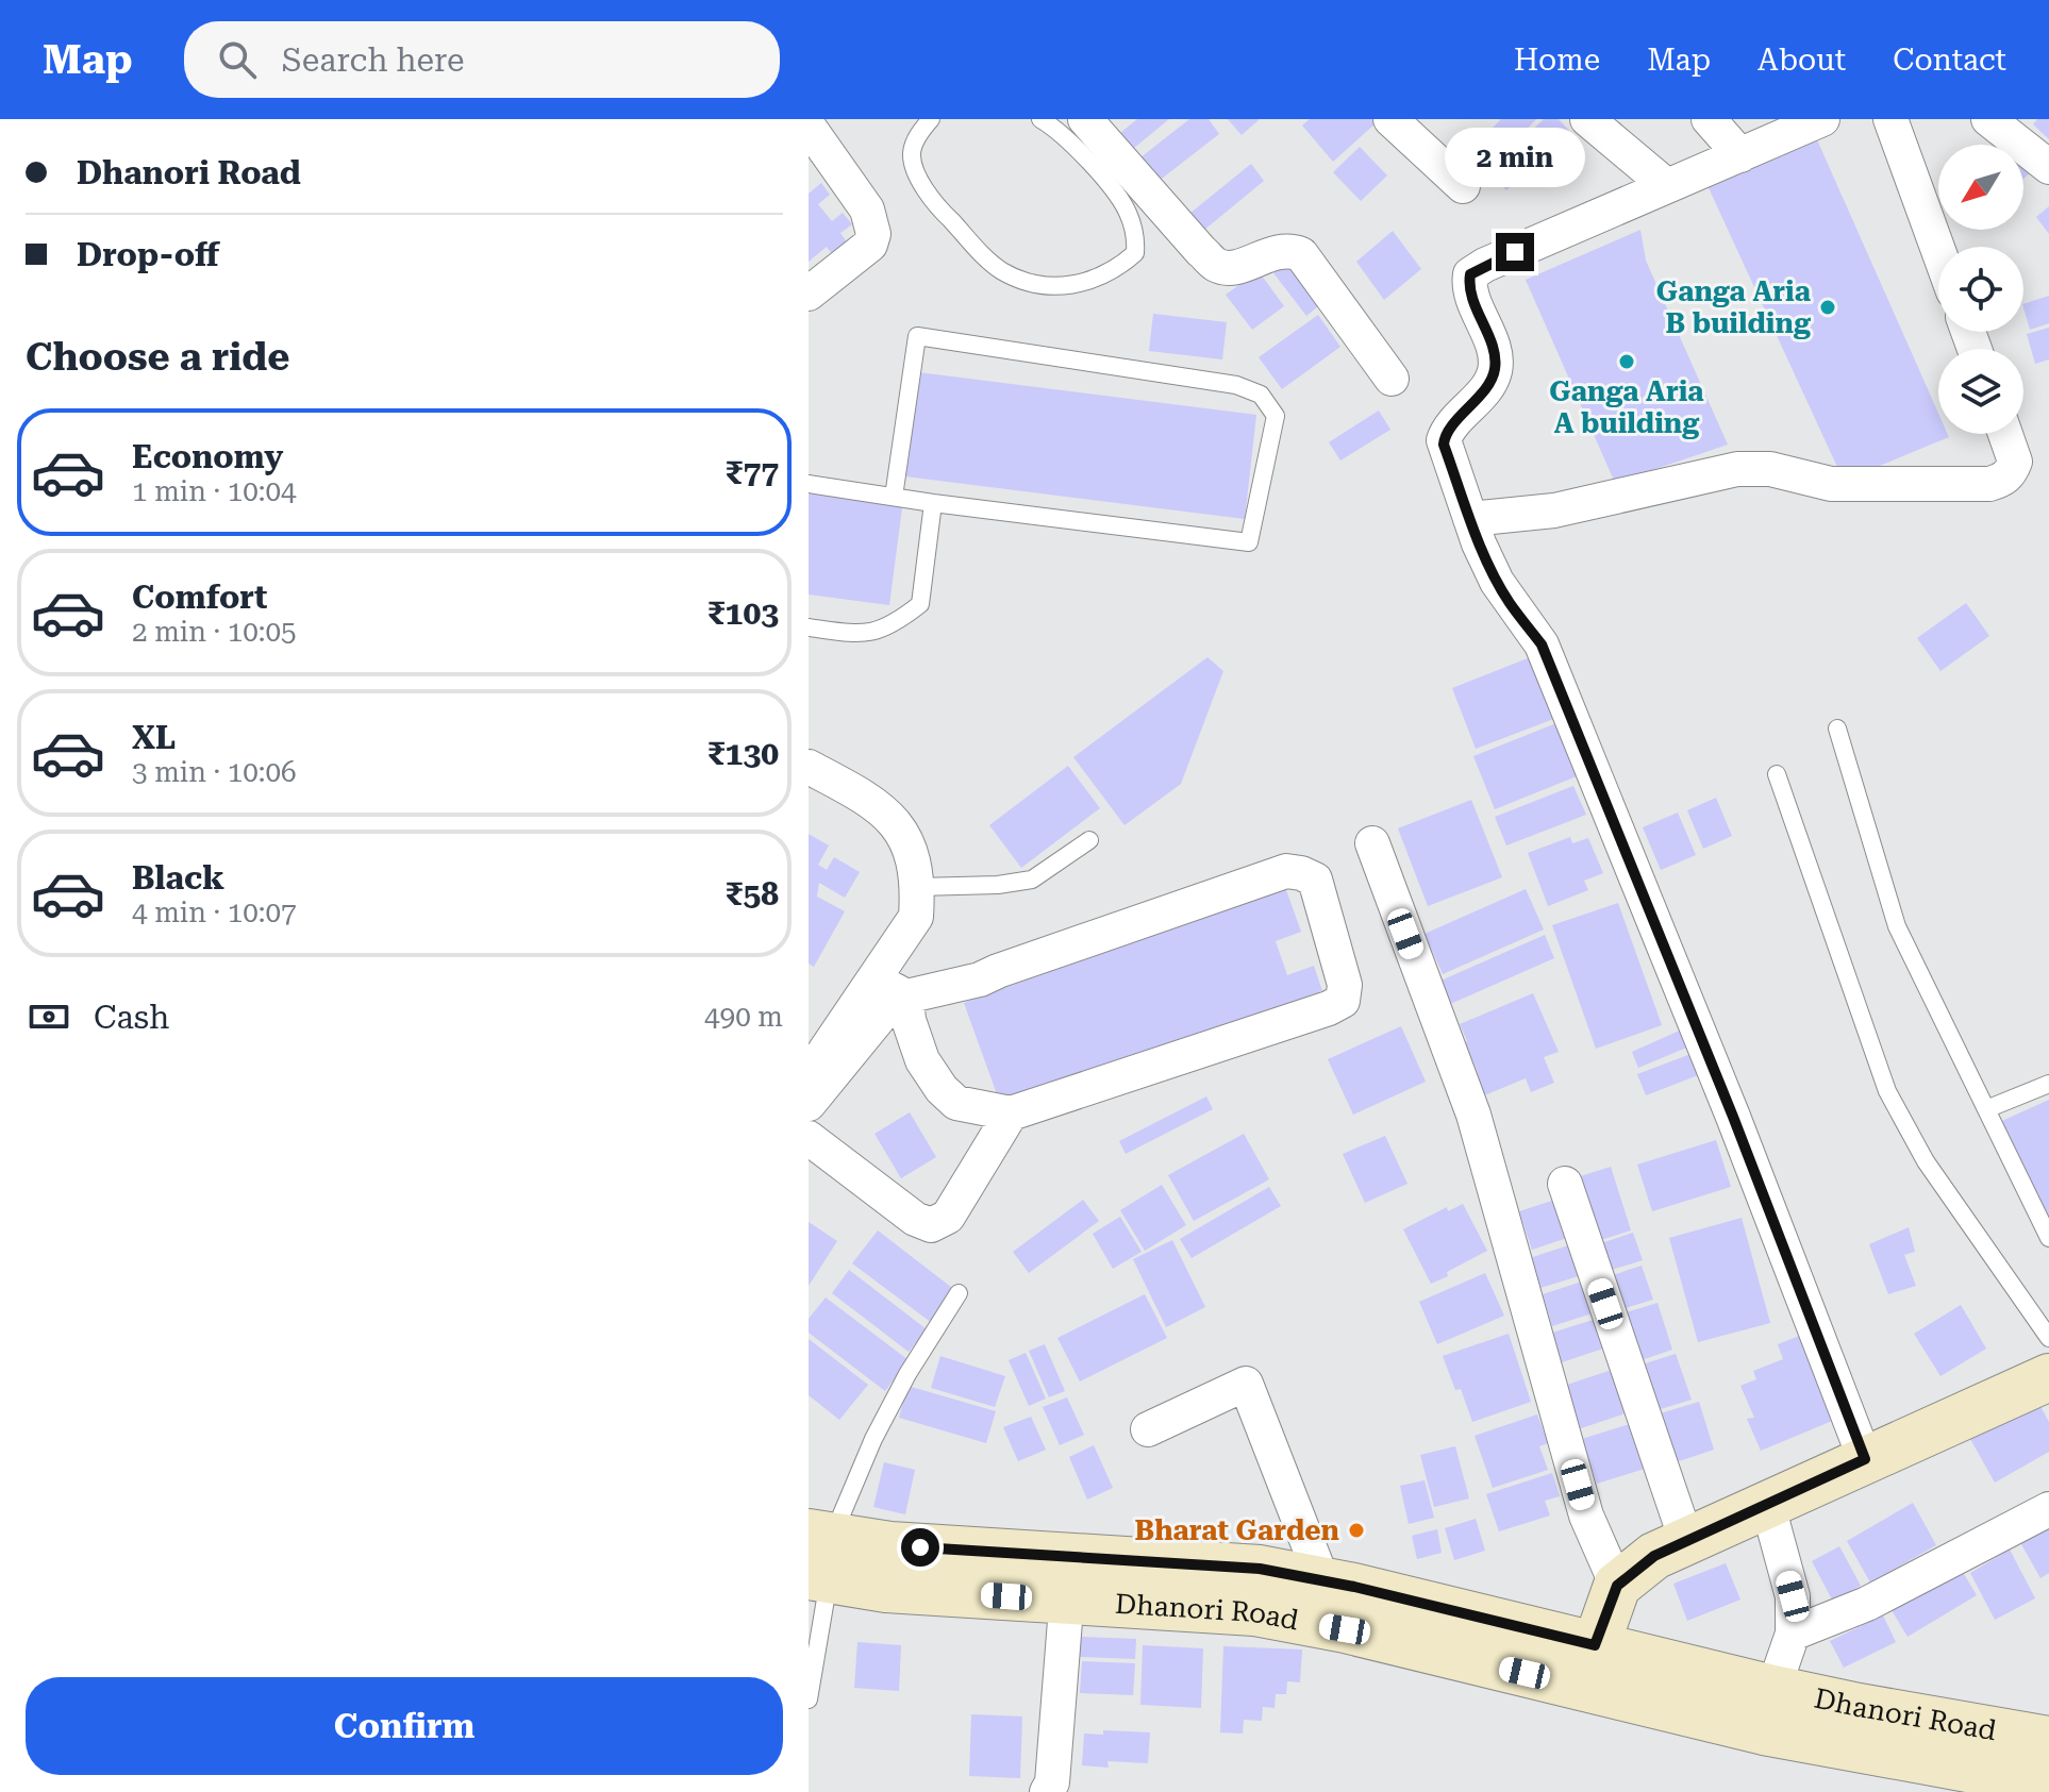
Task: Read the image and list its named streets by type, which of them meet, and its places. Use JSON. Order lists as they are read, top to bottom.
{
  "streets": {
    "main road": ["Dhanori Road"]
  },
  "places": ["Ganga Aria B building", "Ganga Aria A building", "Bharat Garden"],
  "north": "bottom left",
  "page": {
    "header": "Map",
    "search": "Search here",
    "nav": [
      "Home",
      "Map",
      "About",
      "Contact"
    ],
    "banner": ["Dhanori Road", "Drop-off"],
    "bubble": "2 min",
    "heading": "Choose a ride",
    "list": [
      {
        "name": "Economy",
        "note": "1 min · 10:04",
        "value": "₹77"
      },
      {
        "name": "Comfort",
        "note": "2 min · 10:05",
        "value": "₹103"
      },
      {
        "name": "XL",
        "note": "3 min · 10:06",
        "value": "₹130"
      },
      {
        "name": "Black",
        "note": "4 min · 10:07",
        "value": "₹58"
      }
    ],
    "pay": ["Cash", "490 m"],
    "buttons": "Confirm"
  }
}
